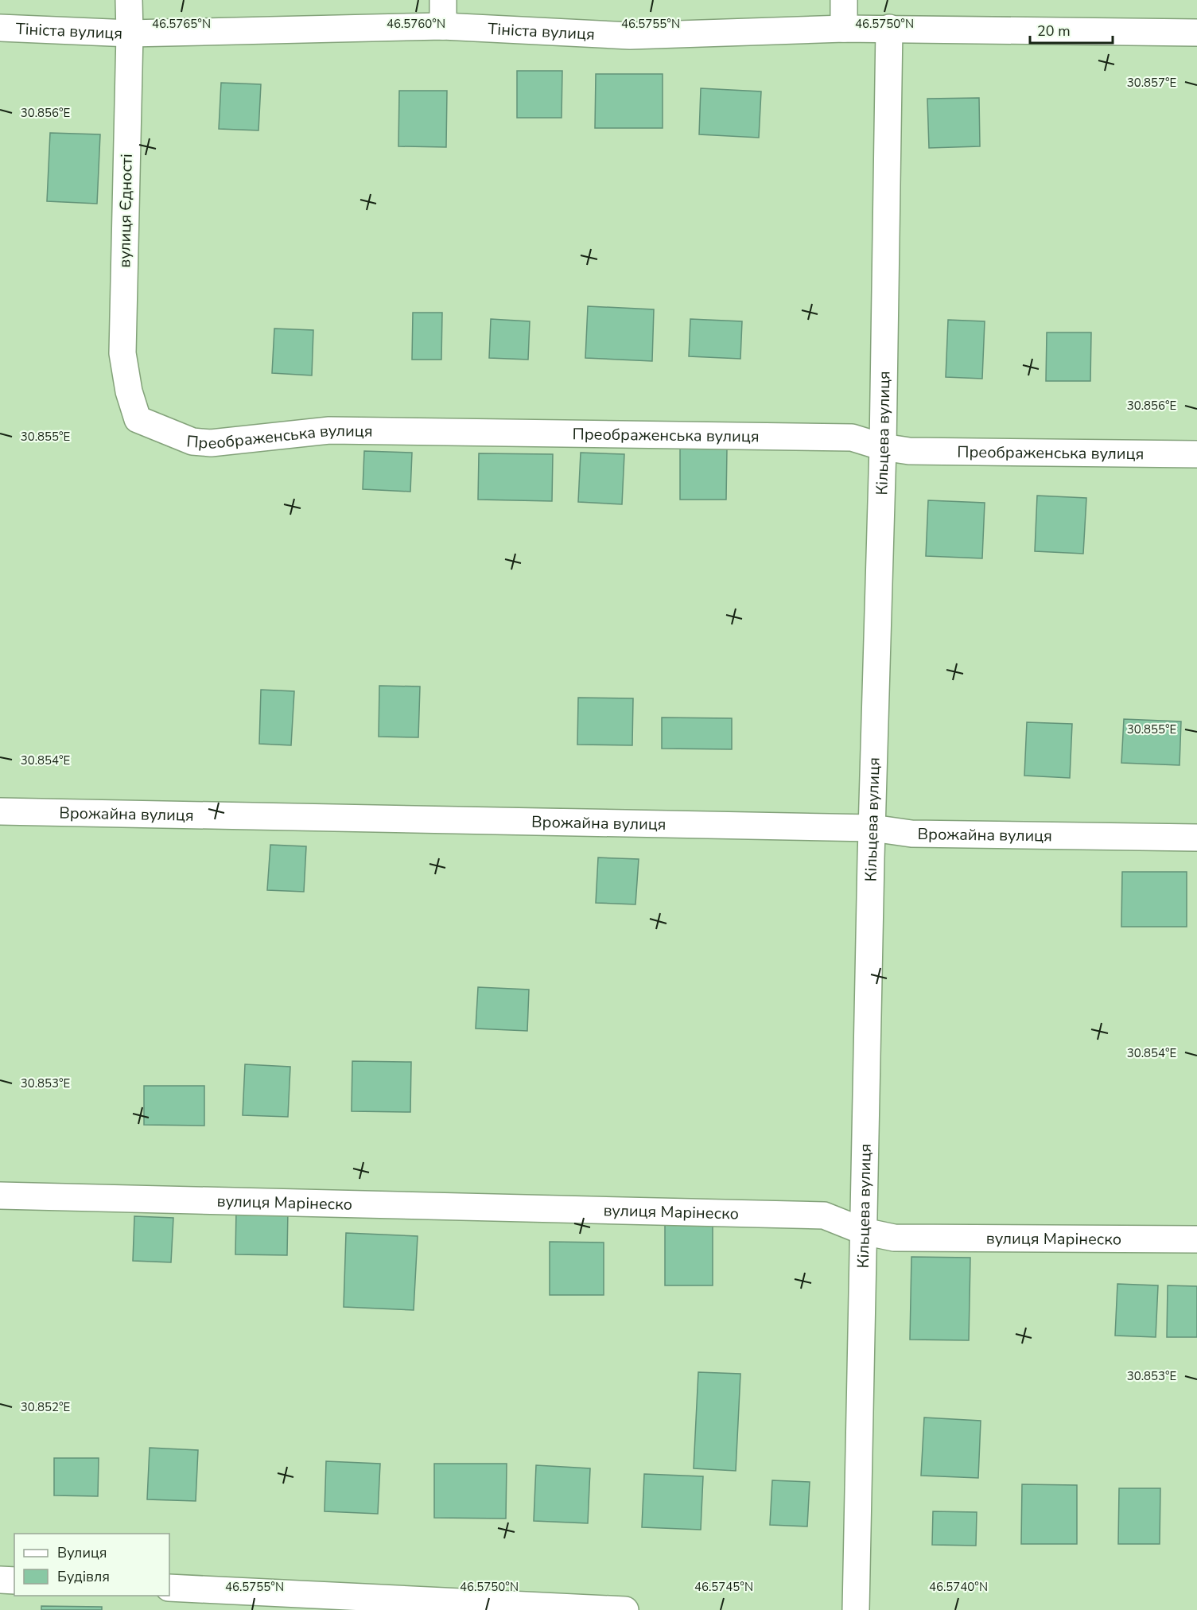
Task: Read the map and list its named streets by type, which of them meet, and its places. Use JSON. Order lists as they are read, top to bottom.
{
  "streets": {
    "street": [
      "Тініста вулиця",
      "вулиця Єдності",
      "Кільцева вулиця",
      "Преображенська вулиця",
      "Врожайна вулиця",
      "вулиця Марінеско"
    ]
  },
  "crossings": [
    ["Тініста вулиця", "вулиця Єдності"],
    ["Тініста вулиця", "Кільцева вулиця"],
    ["вулиця Єдності", "Преображенська вулиця"],
    ["Кільцева вулиця", "Преображенська вулиця"],
    ["Кільцева вулиця", "Врожайна вулиця"],
    ["Кільцева вулиця", "вулиця Марінеско"]
  ],
  "legend": ["Вулиця", "Будівля"],
  "scale_bar": "20 m",
  "coordinates": [
    "46.5765°N",
    "46.5760°N",
    "46.5755°N",
    "46.5750°N",
    "30.857°E",
    "30.856°E",
    "30.855°E",
    "30.854°E",
    "30.853°E",
    "30.852°E",
    "46.5745°N",
    "46.5740°N"
  ]
}
